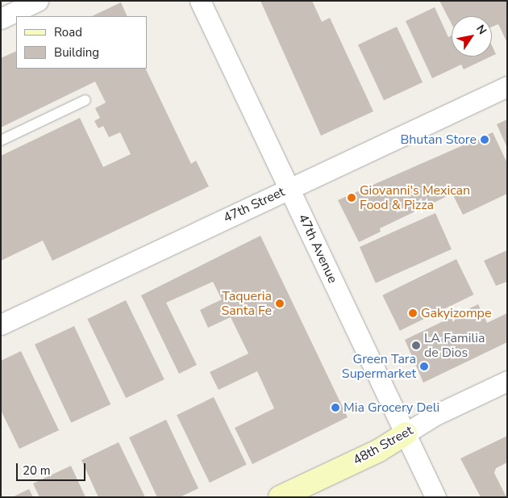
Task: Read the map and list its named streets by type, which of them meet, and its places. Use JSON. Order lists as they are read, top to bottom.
{
  "streets": {
    "street": ["47th Street", "47th Avenue", "48th Street"]
  },
  "crossings": [
    ["47th Street", "47th Avenue"],
    ["47th Avenue", "48th Street"]
  ],
  "places": [
    "Bhutan Store",
    "Giovanni's Mexican Food & Pizza",
    "Taqueria Santa Fe",
    "Gakyizompe",
    "LA Familia de Dios",
    "Green Tara Supermarket",
    "Mia Grocery Deli"
  ],
  "legend": ["Road", "Building"],
  "scale_bar": "20 m",
  "north": "top right"
}
